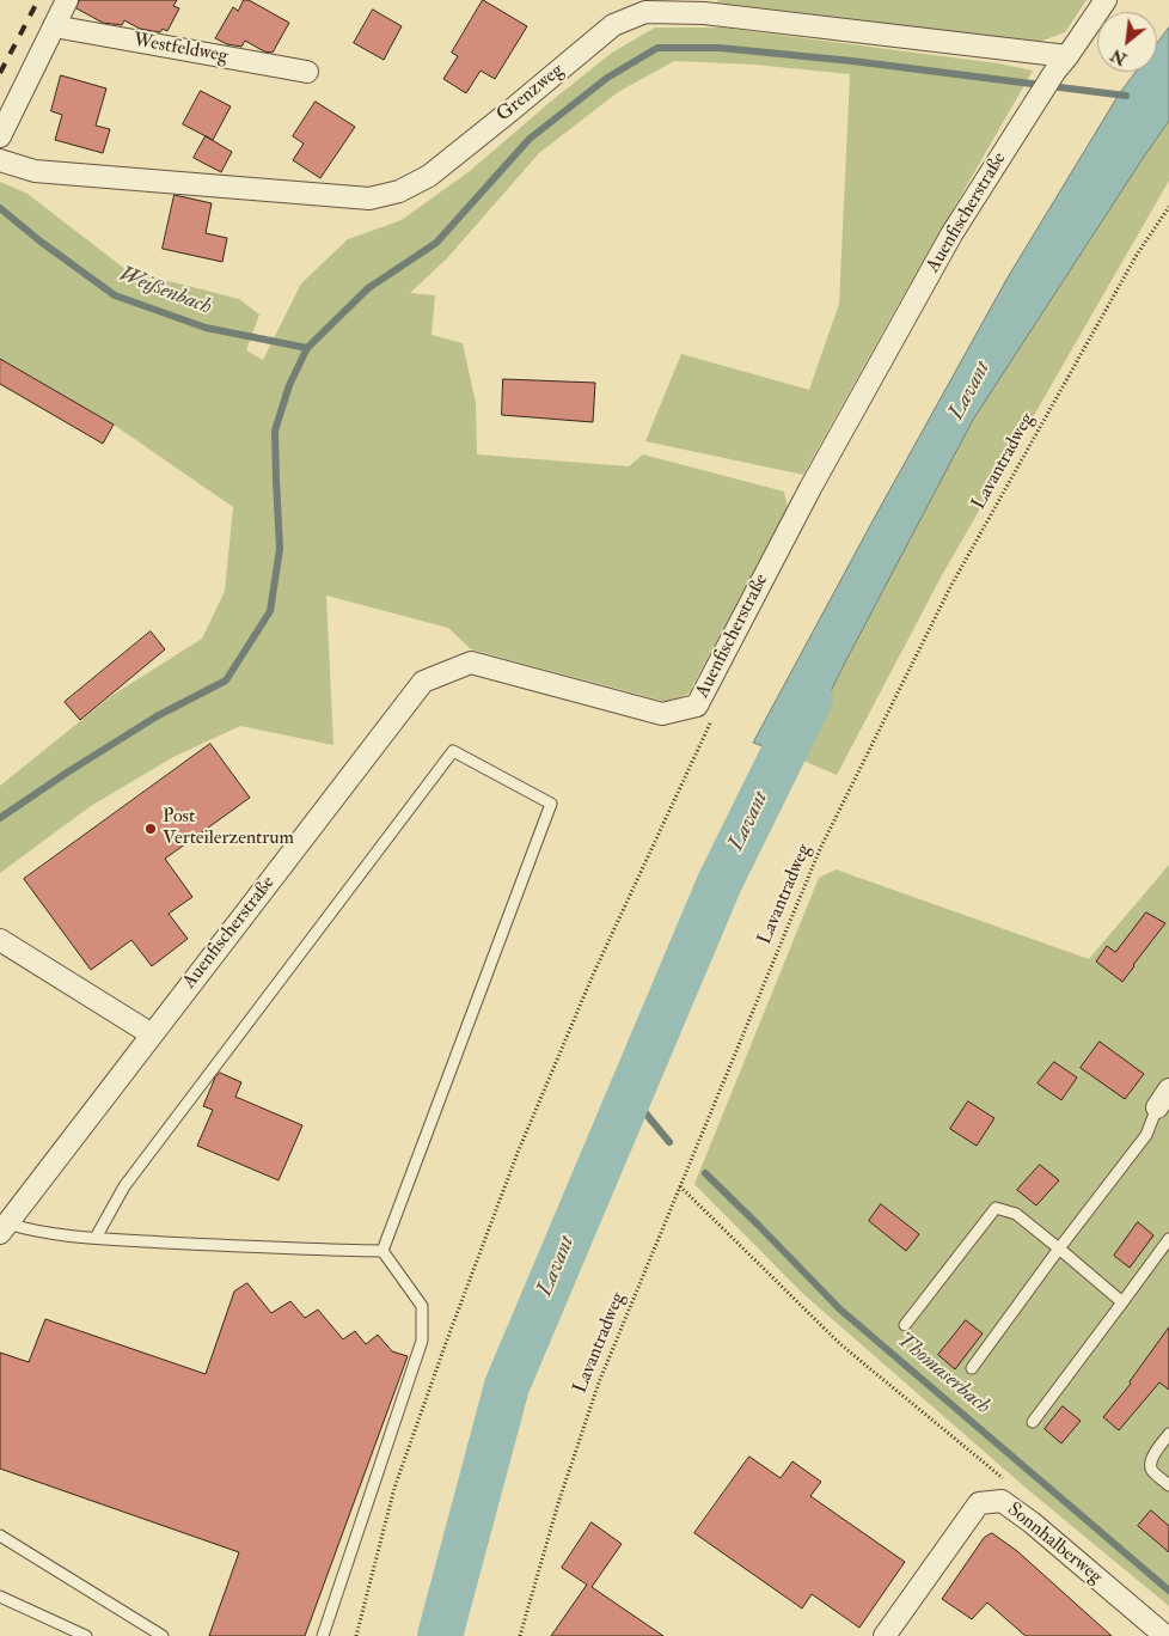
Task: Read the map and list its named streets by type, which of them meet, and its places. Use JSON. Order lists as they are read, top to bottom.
{
  "streets": {
    "street": [
      "Westfeldweg",
      "Grenzweg",
      "Auenfischerstraße",
      "Sonnhalberweg"
    ],
    "path": ["Lavantradweg"]
  },
  "crossings": [
    ["Grenzweg", "Auenfischerstraße"]
  ],
  "water": ["Weißenbach", "Lavant", "Thomaserbach"],
  "places": ["Post Verteilerzentrum"],
  "north": "bottom left"
}
